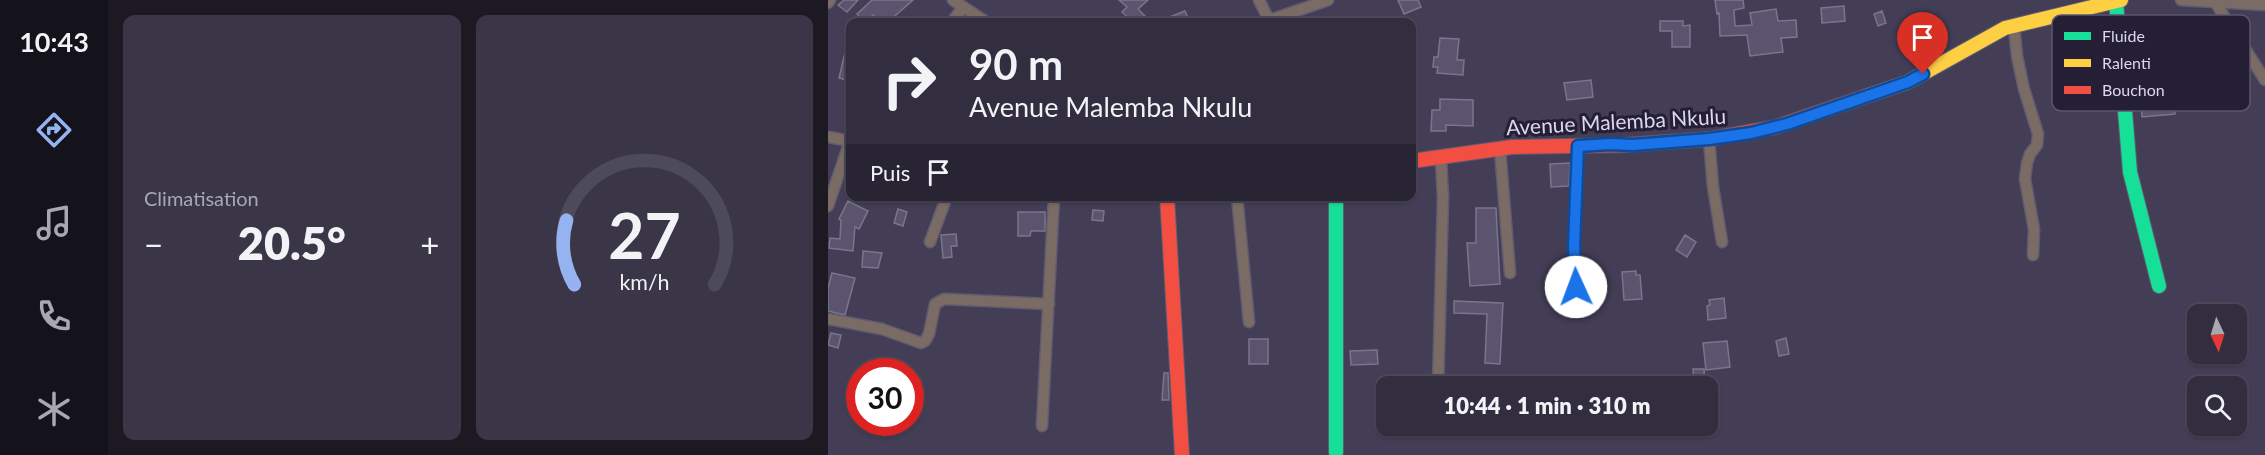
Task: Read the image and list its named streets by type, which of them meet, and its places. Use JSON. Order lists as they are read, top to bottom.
{
  "streets": {
    "street": ["Avenue Malemba Nkulu"]
  },
  "legend": ["Fluide", "Ralenti", "Bouchon"],
  "north": "bottom",
  "page": {
    "tabs": "10:43",
    "tile": "Climatisation",
    "turn": ["90 m", "Avenue Malemba Nkulu"],
    "then": "Puis",
    "heat": ["−", "20.5°", "+"],
    "limit": "30",
    "trip": "10:44 · 1 min · 310 m",
    "gauge": ["27", "km/h"]
  }
}
